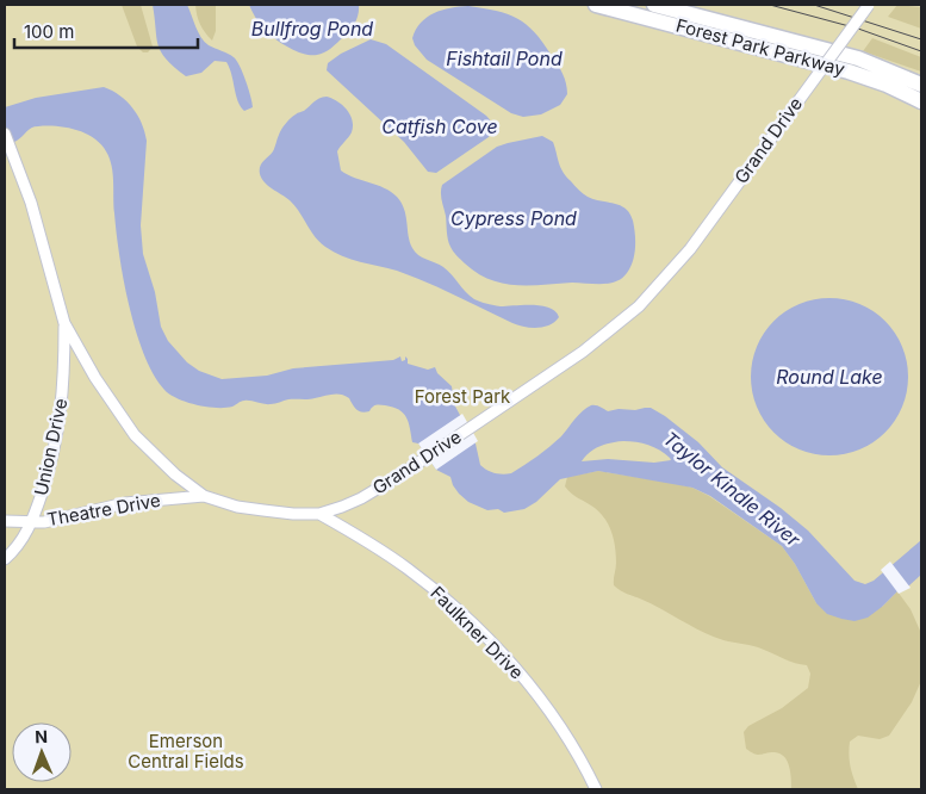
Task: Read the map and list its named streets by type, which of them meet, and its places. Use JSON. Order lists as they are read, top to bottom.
{
  "streets": {
    "main road": ["Forest Park Parkway"],
    "street": [
      "Grand Drive",
      "Union Drive",
      "Theatre Drive",
      "Faulkner Drive"
    ]
  },
  "crossings": [
    ["Grand Drive", "Union Drive"],
    ["Grand Drive", "Theatre Drive"],
    ["Grand Drive", "Faulkner Drive"],
    ["Union Drive", "Theatre Drive"]
  ],
  "water": [
    "Bullfrog Pond",
    "Fishtail Pond",
    "Catfish Cove",
    "Cypress Pond",
    "Round Lake",
    "Taylor Kindle River"
  ],
  "parks": ["Forest Park", "Emerson Central Fields"],
  "scale_bar": "100 m",
  "north": "top"
}
